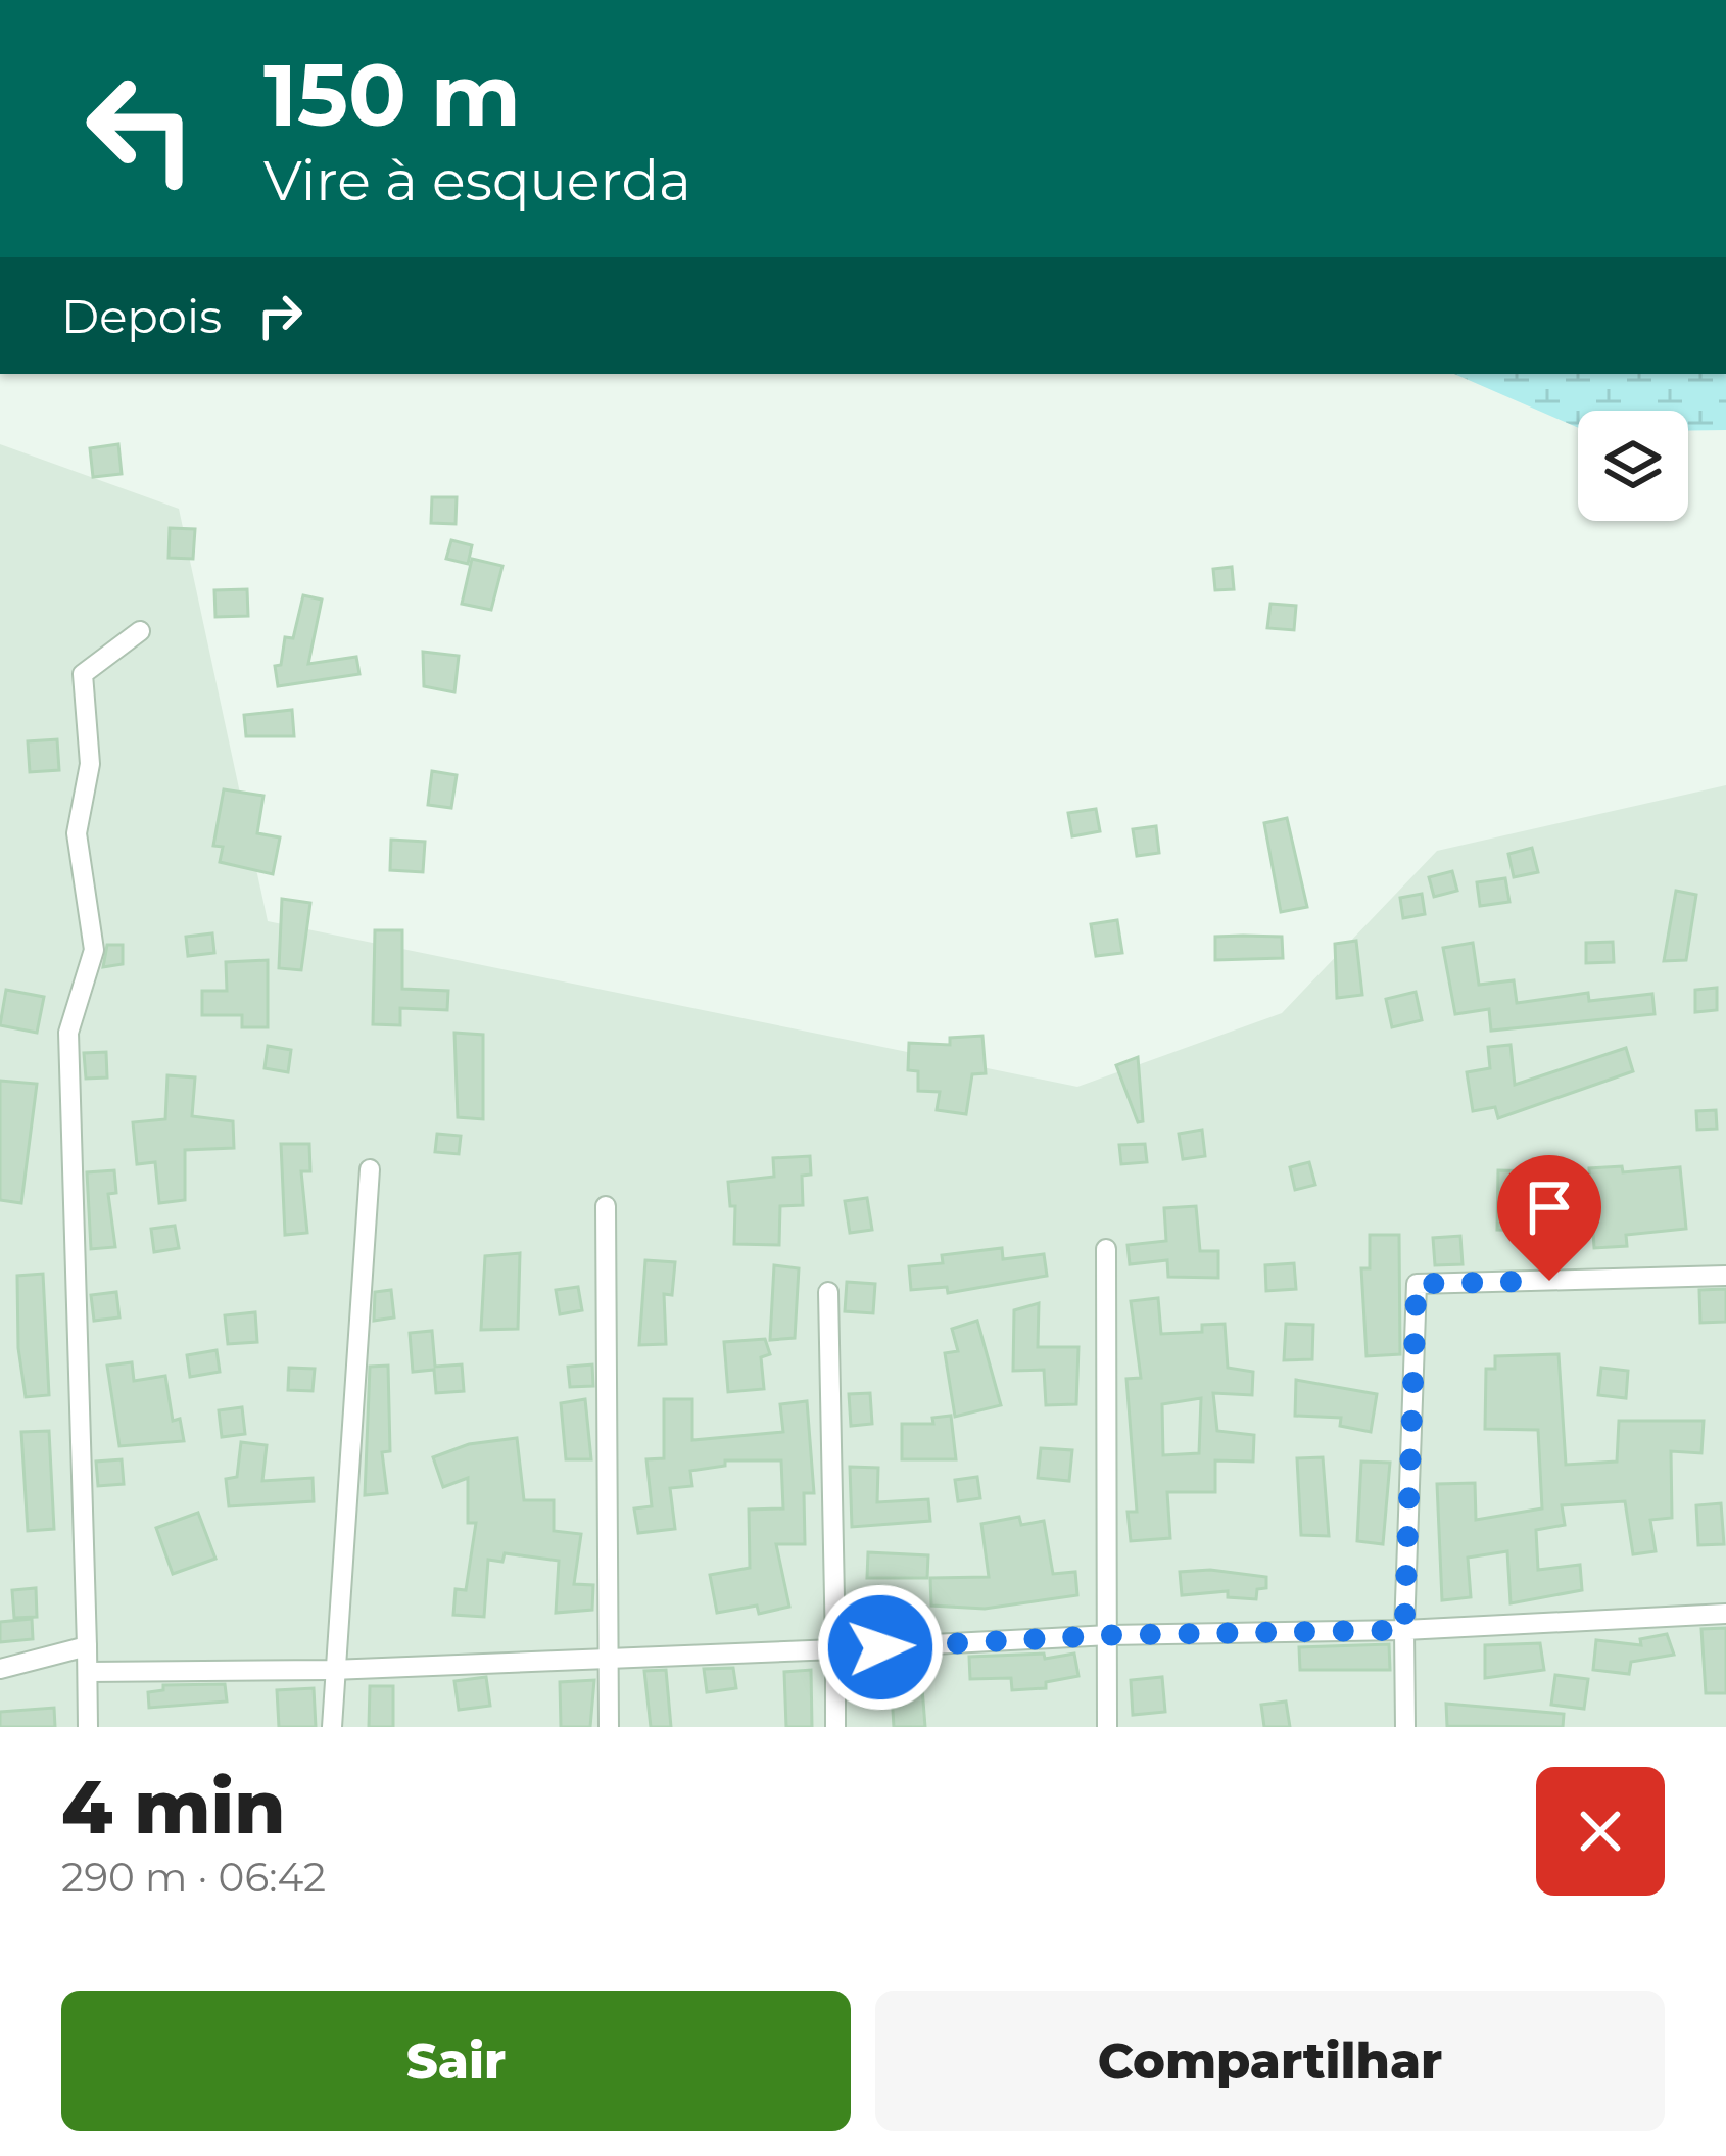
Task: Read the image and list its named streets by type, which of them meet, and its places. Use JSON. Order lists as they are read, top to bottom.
{
  "page": {
    "turn": ["150 m", "Vire à esquerda"],
    "then": "Depois",
    "heading": ["4 min", "290 m · 06:42"],
    "buttons": ["Sair", "Compartilhar"]
  }
}
